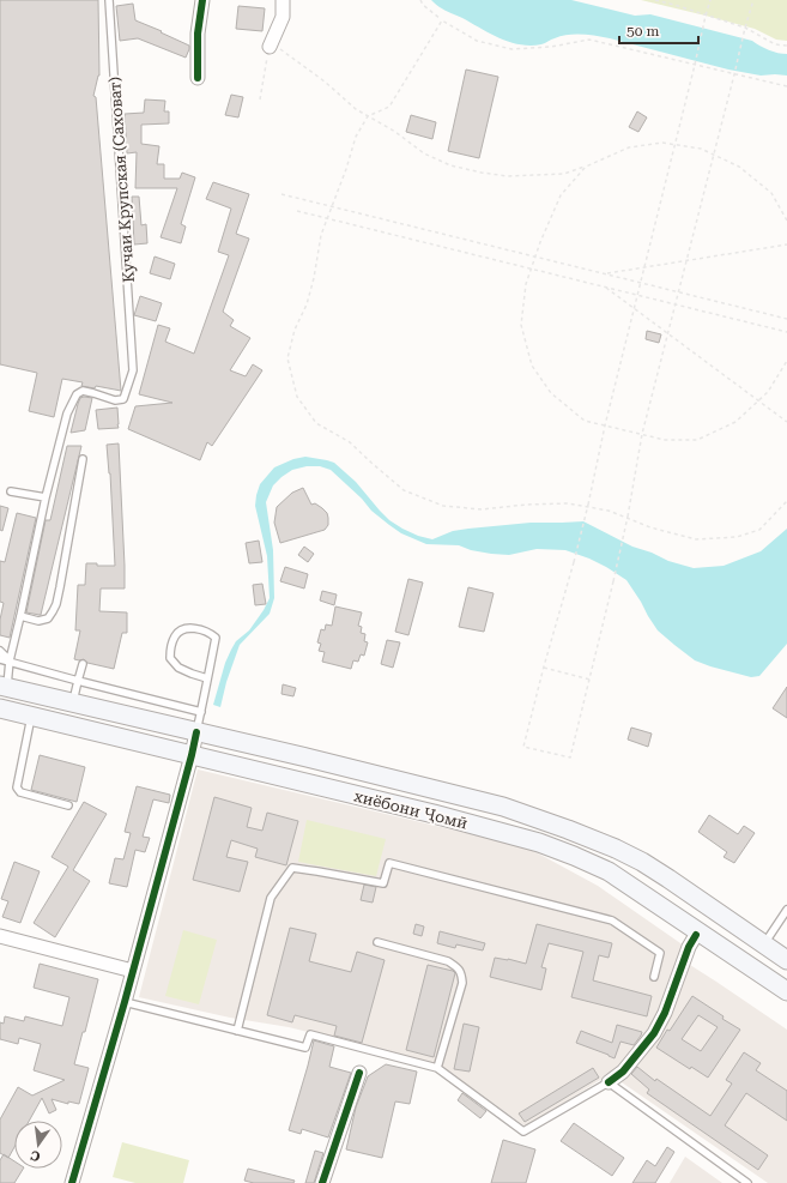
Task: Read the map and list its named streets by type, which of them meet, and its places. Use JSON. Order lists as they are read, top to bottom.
{
  "streets": {
    "main road": ["хиёбони Ҷомӣ"],
    "lane": ["Кучаи Крупская (Саховат)"]
  },
  "scale_bar": "50 m",
  "north": "bottom"
}
